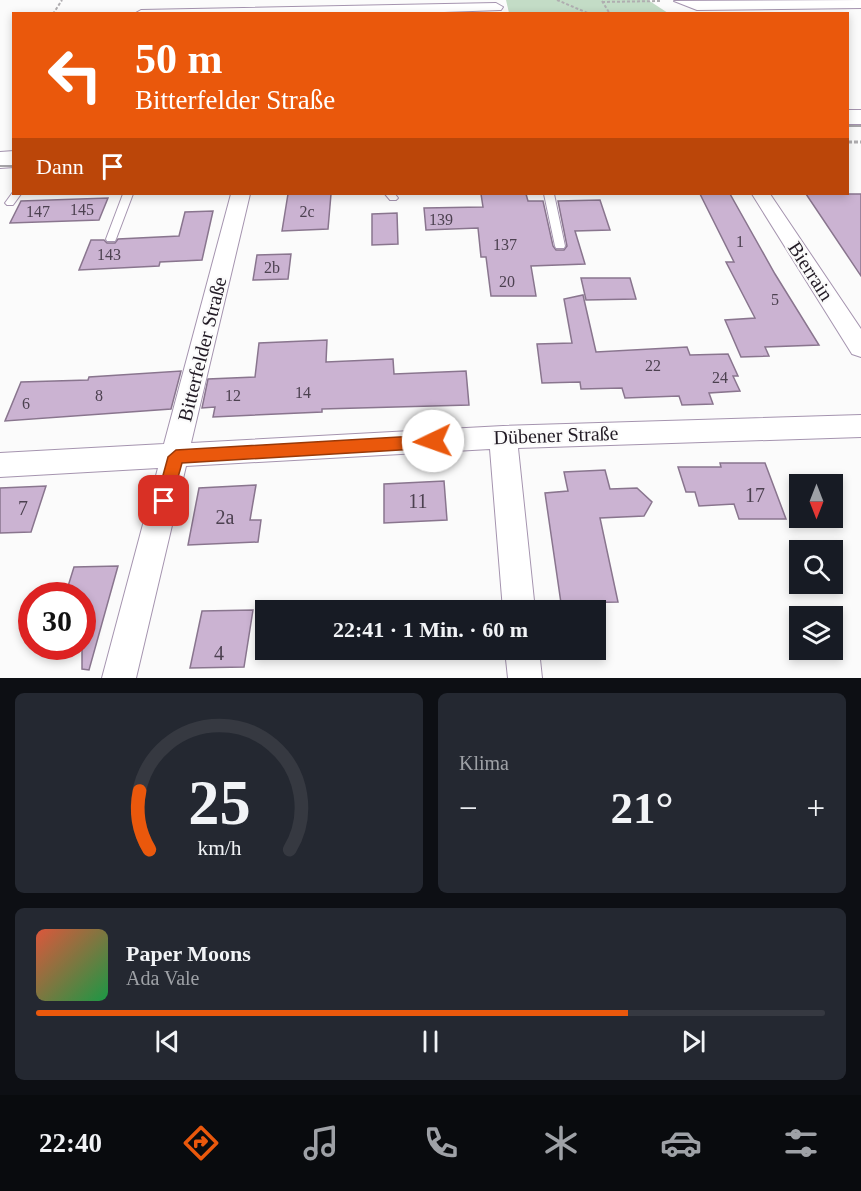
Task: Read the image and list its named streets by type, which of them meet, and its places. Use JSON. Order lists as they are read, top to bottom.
{
  "streets": {
    "street": ["Bierrain", "Bitterfelder Straße", "Dübener Straße"]
  },
  "crossings": [
    ["Bitterfelder Straße", "Dübener Straße"]
  ],
  "house_numbers": [
    "145",
    "147",
    "2c",
    "139",
    "1",
    "137",
    "143",
    "2b",
    "20",
    "5",
    "22",
    "24",
    "14",
    "8",
    "12",
    "6",
    "17",
    "11",
    "7",
    "2a",
    "4"
  ],
  "north": "bottom",
  "page": {
    "turn": ["50 m", "Bitterfelder Straße"],
    "then": "Dann",
    "limit": "30",
    "trip": "22:41 · 1 Min. · 60 m",
    "tile": "Klima",
    "heat": ["−", "21°", "+"],
    "song": ["Paper Moons", "Ada Vale"],
    "tabs": "22:40",
    "gauge": ["25", "km/h"]
  }
}
